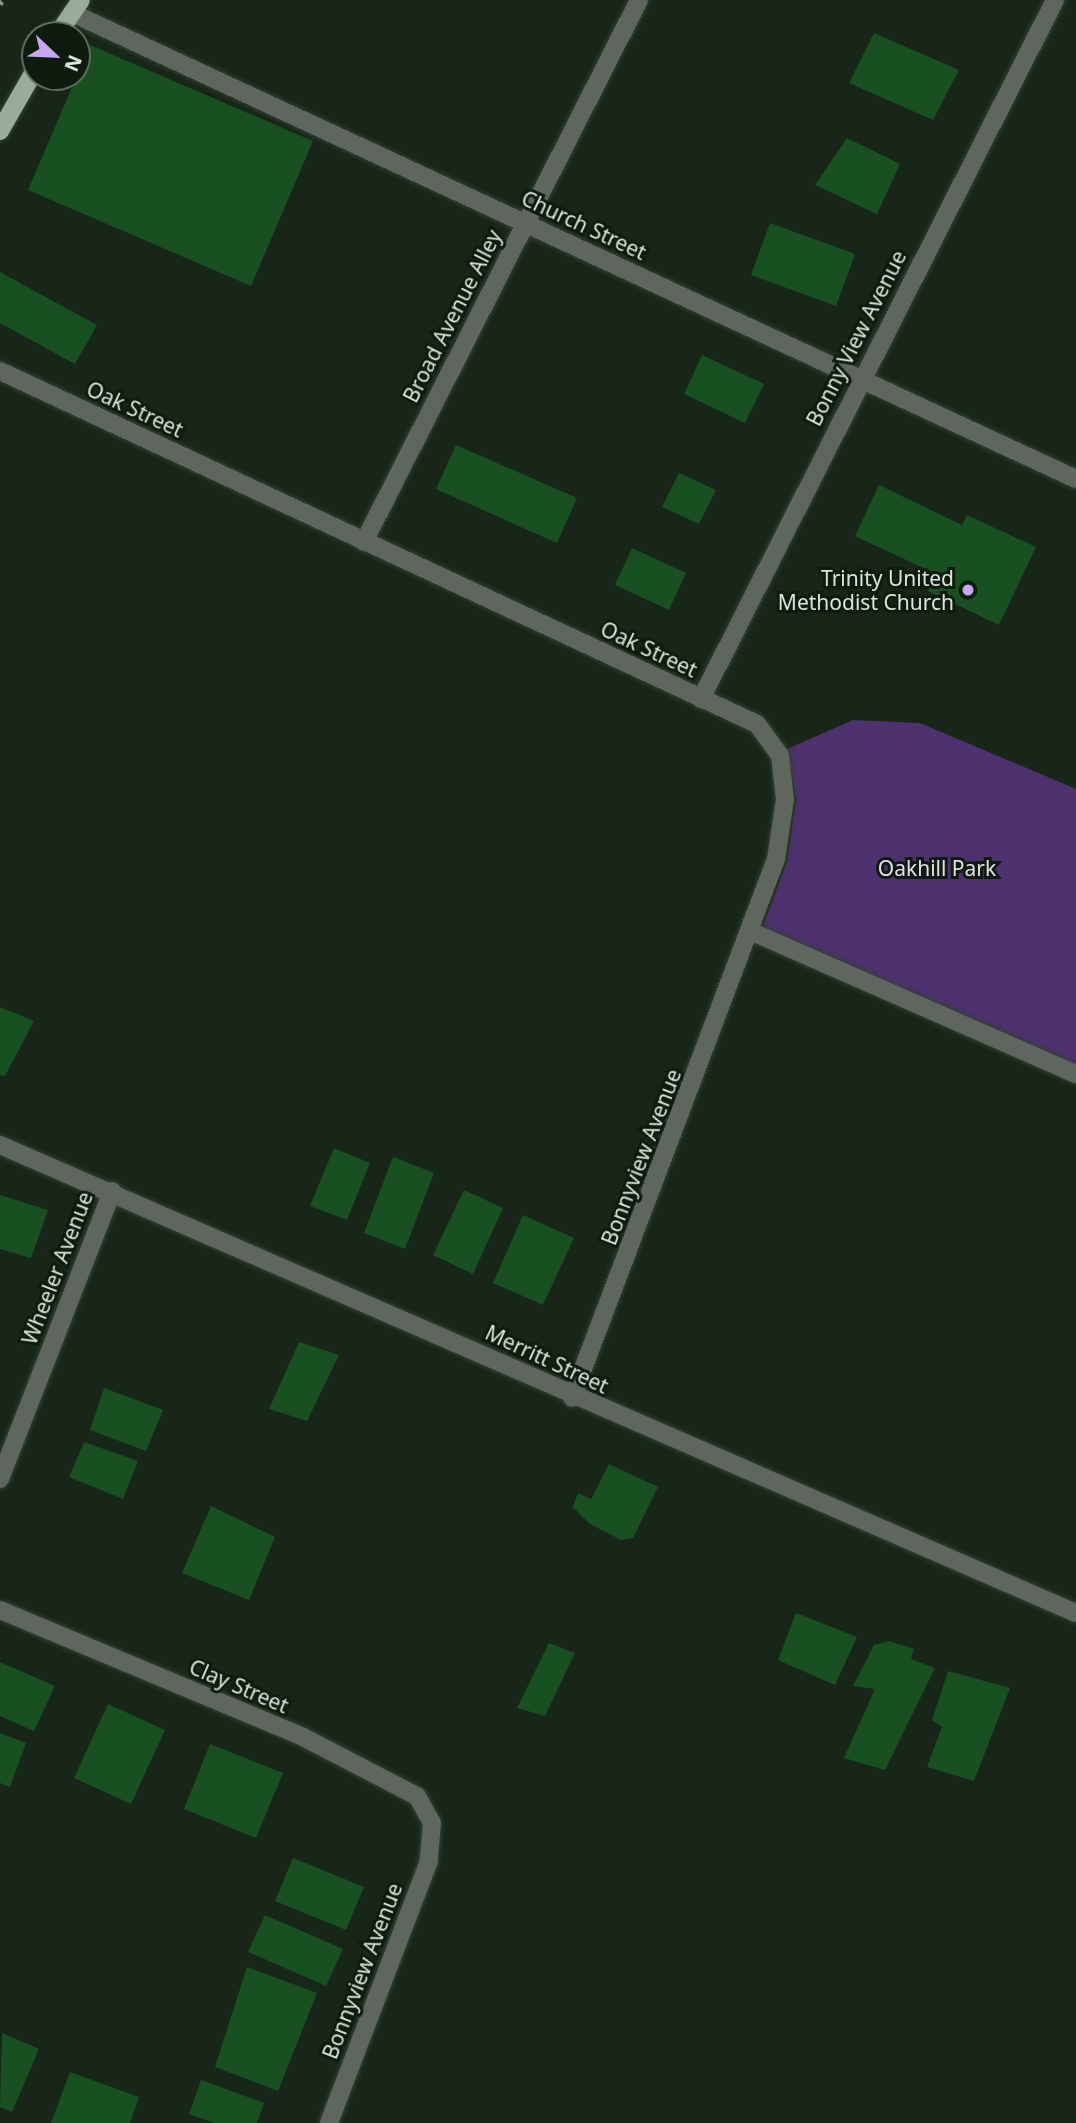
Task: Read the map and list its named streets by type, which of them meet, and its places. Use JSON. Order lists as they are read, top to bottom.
{
  "streets": {
    "street": [
      "Church Street",
      "Broad Avenue Alley",
      "Bonny View Avenue",
      "Oak Street",
      "Bonnyview Avenue",
      "Wheeler Avenue",
      "Merritt Street",
      "Clay Street"
    ]
  },
  "crossings": [
    ["Church Street", "Broad Avenue Alley"],
    ["Church Street", "Bonny View Avenue"],
    ["Broad Avenue Alley", "Oak Street"],
    ["Bonny View Avenue", "Oak Street"],
    ["Oak Street", "Bonnyview Avenue"],
    ["Bonnyview Avenue", "Merritt Street"],
    ["Bonnyview Avenue", "Clay Street"],
    ["Wheeler Avenue", "Merritt Street"]
  ],
  "parks": ["Oakhill Park"],
  "places": ["Trinity United Methodist Church"],
  "north": "bottom right"
}
